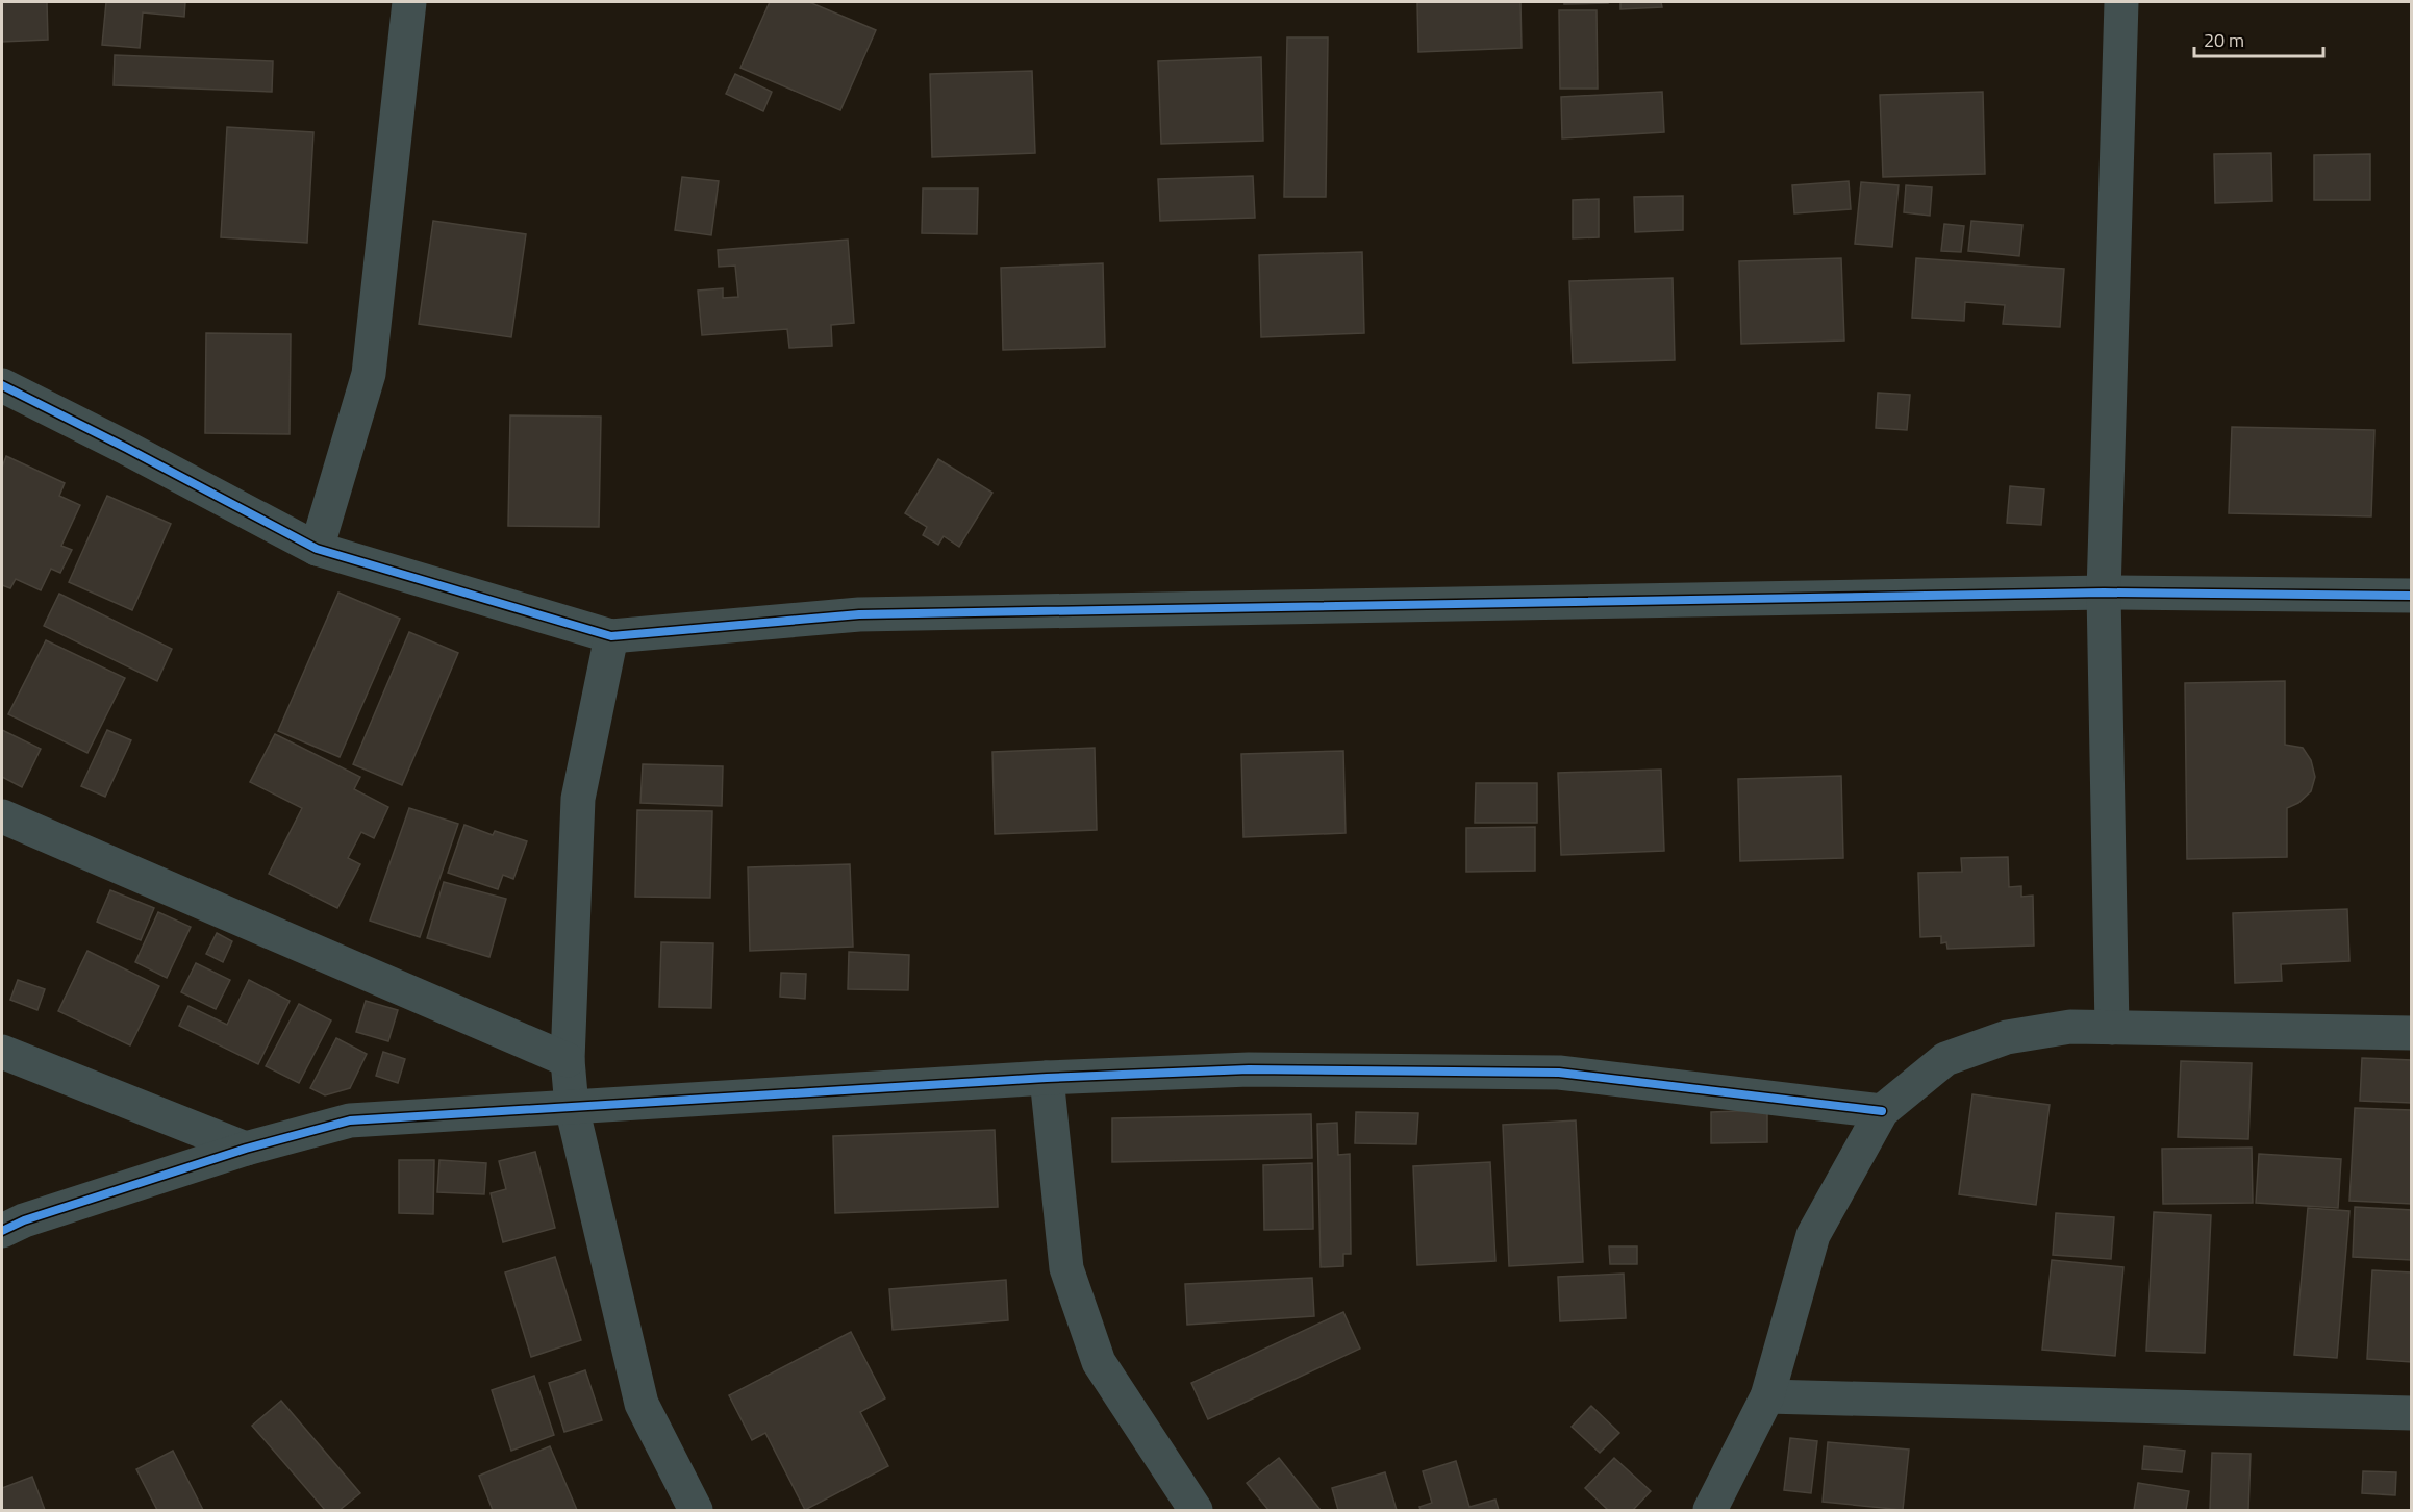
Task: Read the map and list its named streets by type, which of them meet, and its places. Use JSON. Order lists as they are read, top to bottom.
{
  "scale_bar": "20 m"
}
